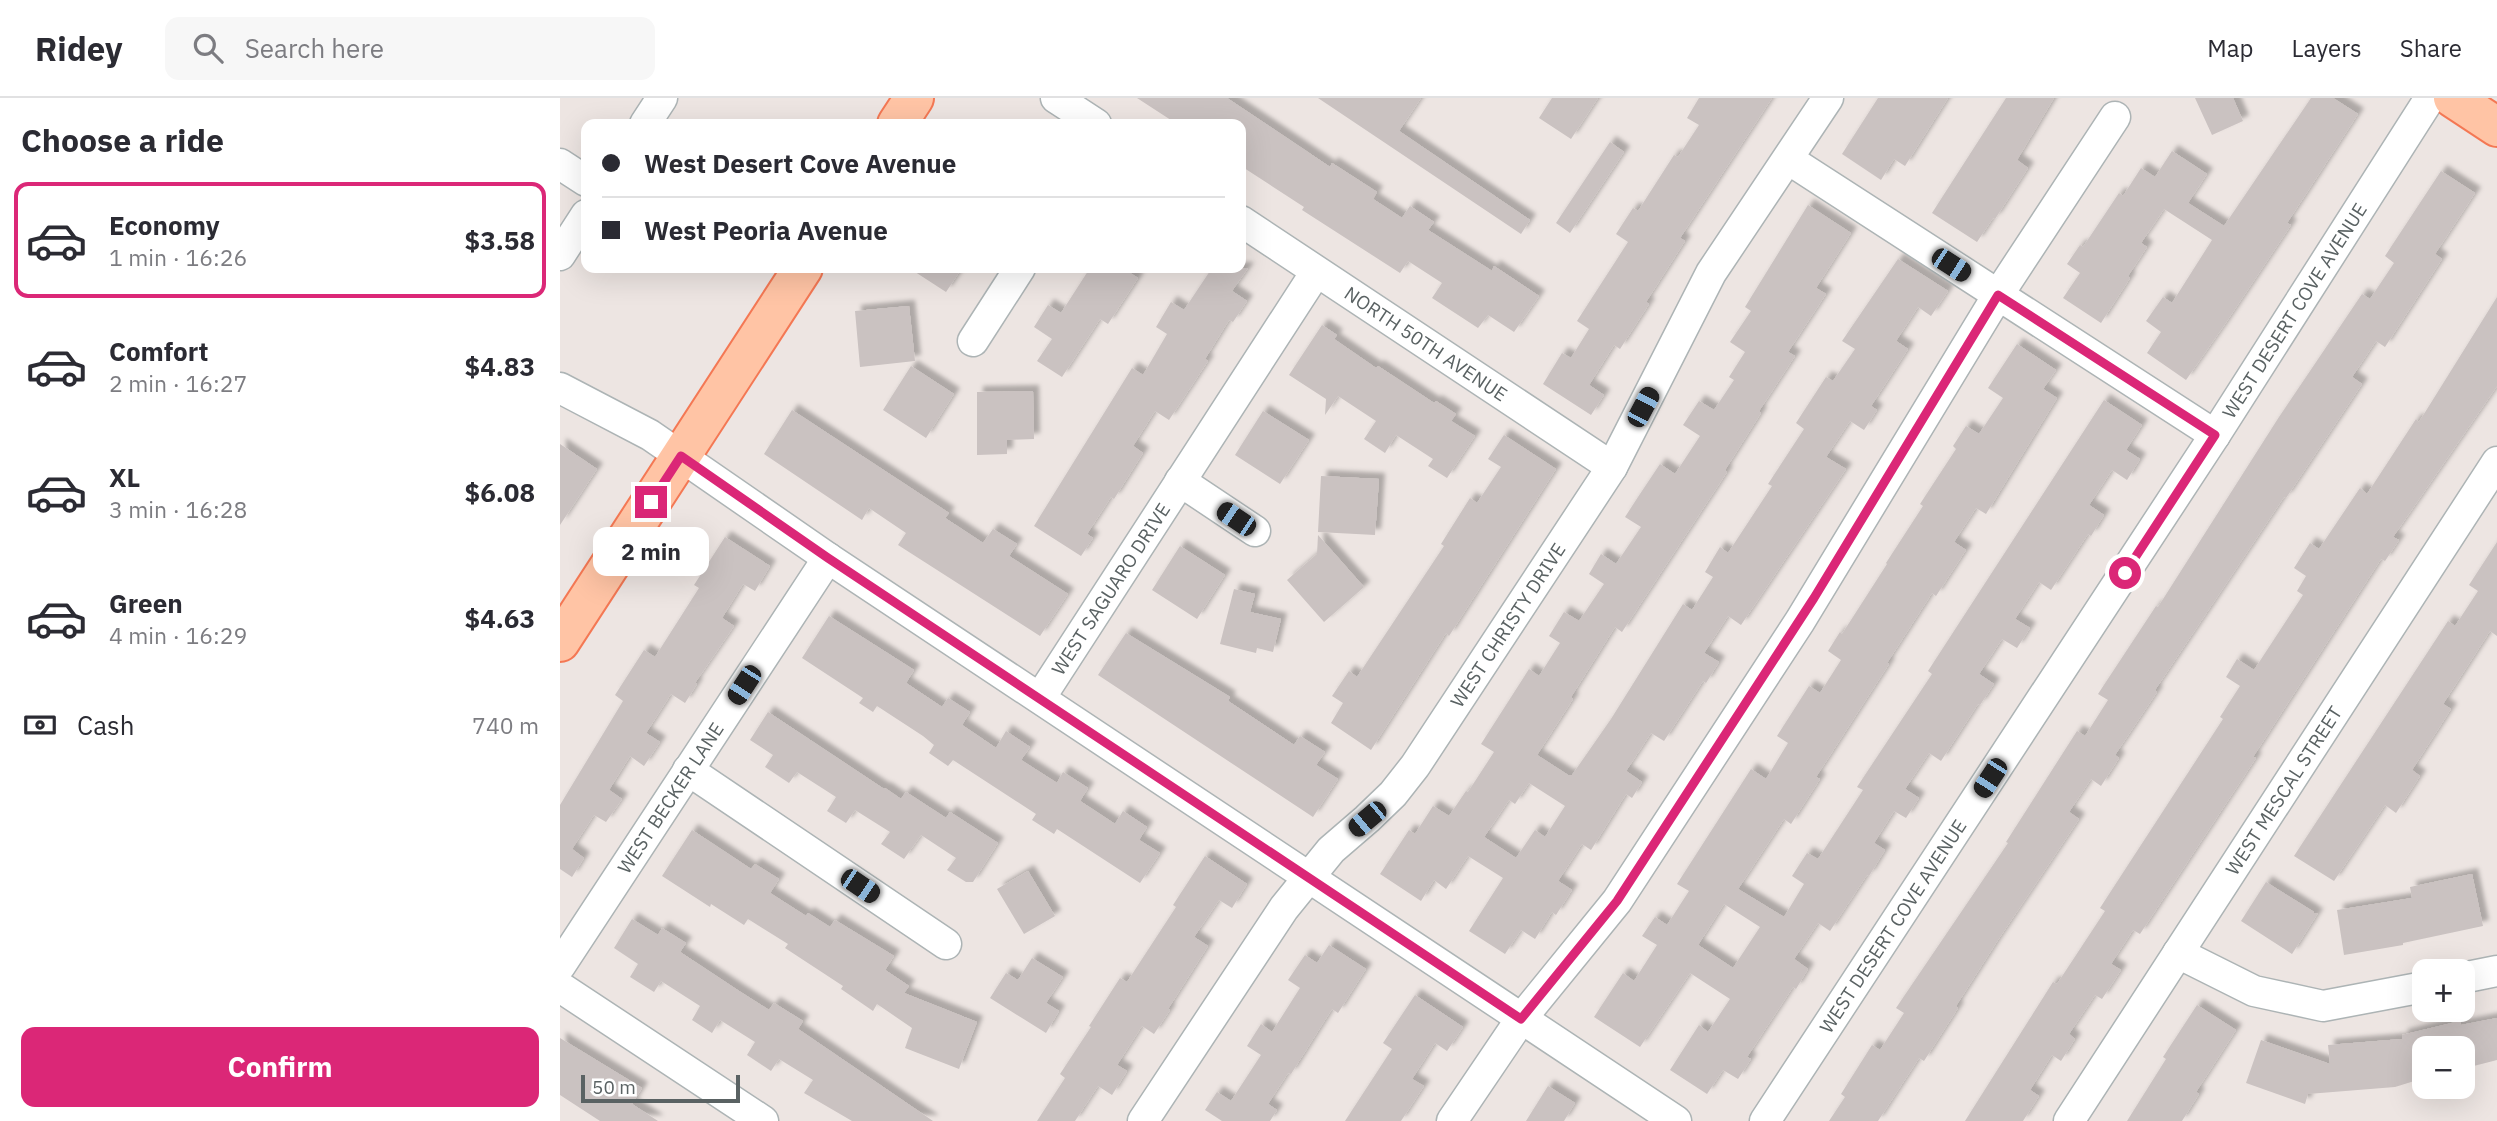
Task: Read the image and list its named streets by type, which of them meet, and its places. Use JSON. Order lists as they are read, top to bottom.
{
  "streets": {
    "street": [
      "WEST DESERT COVE AVENUE",
      "NORTH 50TH AVENUE",
      "WEST SAGUARO DRIVE",
      "WEST CHRISTY DRIVE",
      "WEST MESCAL STREET",
      "WEST BECKER LANE"
    ]
  },
  "crossings": [
    ["NORTH 50TH AVENUE", "WEST SAGUARO DRIVE"],
    ["NORTH 50TH AVENUE", "WEST CHRISTY DRIVE"]
  ],
  "scale_bar": "50 m",
  "page": {
    "header": "Ridey",
    "search": "Search here",
    "nav": ["Map", "Layers", "Share"],
    "heading": "Choose a ride",
    "banner": ["West Desert Cove Avenue", "West Peoria Avenue"],
    "list": [
      {
        "name": "Economy",
        "note": "1 min · 16:26",
        "value": "$3.58"
      },
      {
        "name": "Comfort",
        "note": "2 min · 16:27",
        "value": "$4.83"
      },
      {
        "name": "XL",
        "note": "3 min · 16:28",
        "value": "$6.08"
      },
      {
        "name": "Green",
        "note": "4 min · 16:29",
        "value": "$4.63"
      }
    ],
    "bubble": "2 min",
    "pay": ["Cash", "740 m"],
    "map_buttons": ["+", "−"],
    "buttons": "Confirm",
    "scale": "50 m"
  }
}
